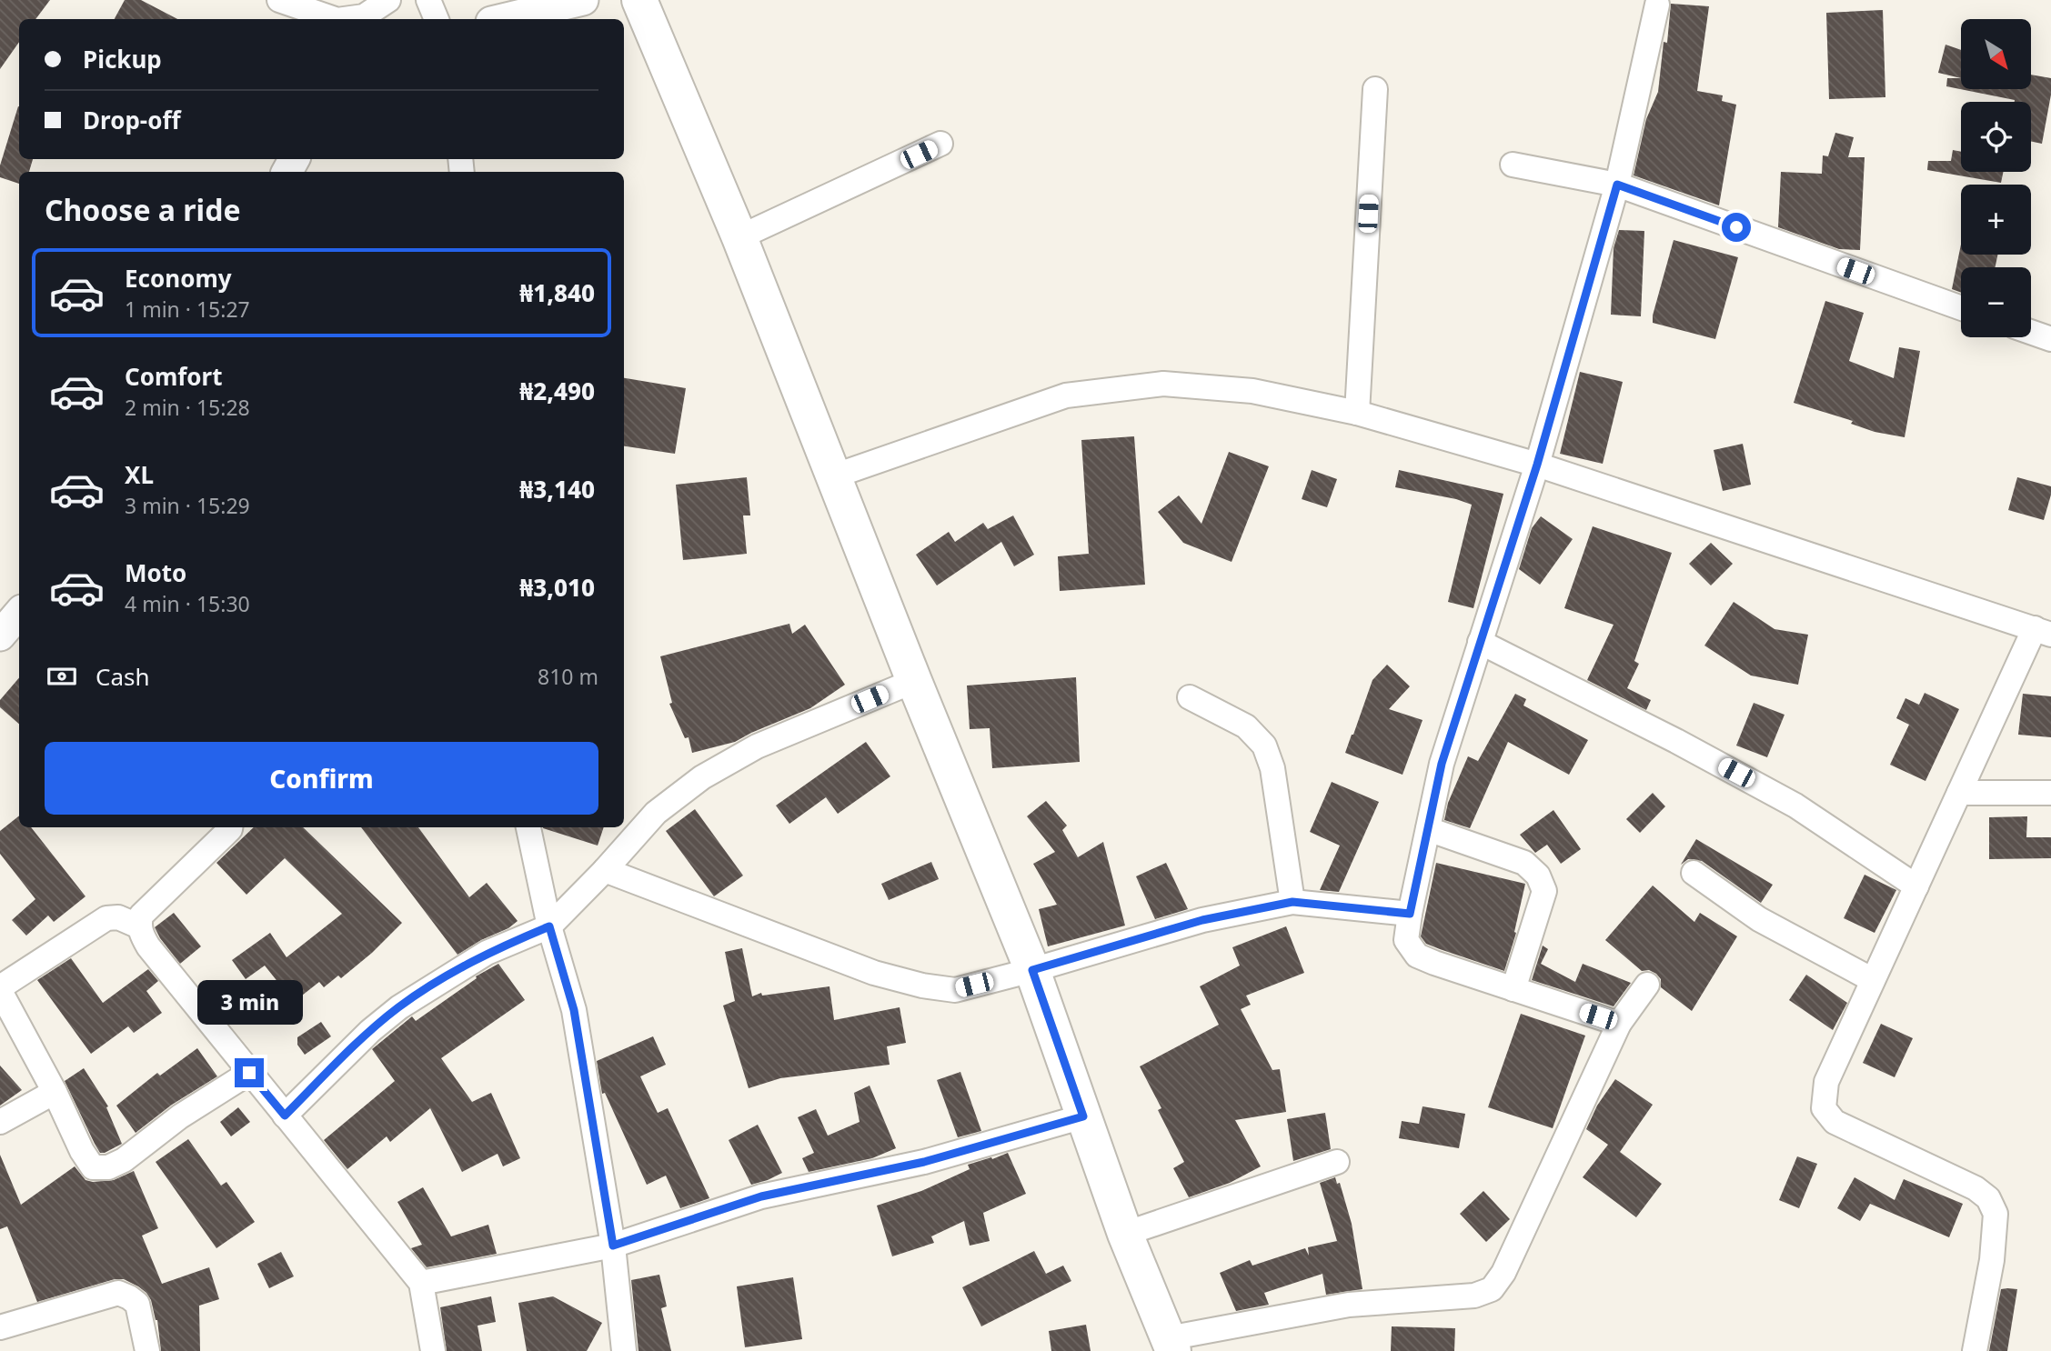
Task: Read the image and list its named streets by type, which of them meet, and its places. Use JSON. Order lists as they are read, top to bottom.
{
  "north": "bottom right",
  "page": {
    "map_buttons": ["+", "−"],
    "banner": ["Pickup", "Drop-off"],
    "heading": "Choose a ride",
    "list": [
      {
        "name": "Economy",
        "note": "1 min · 15:27",
        "value": "₦1,840"
      },
      {
        "name": "Comfort",
        "note": "2 min · 15:28",
        "value": "₦2,490"
      },
      {
        "name": "XL",
        "note": "3 min · 15:29",
        "value": "₦3,140"
      },
      {
        "name": "Moto",
        "note": "4 min · 15:30",
        "value": "₦3,010"
      }
    ],
    "pay": ["Cash", "810 m"],
    "buttons": "Confirm",
    "bubble": "3 min"
  }
}
